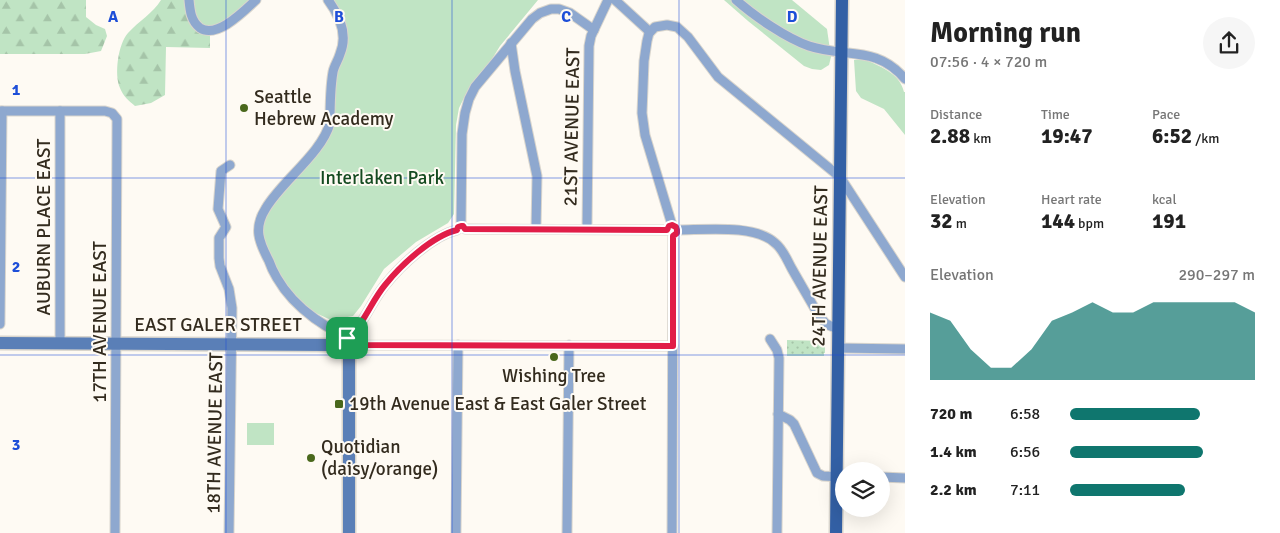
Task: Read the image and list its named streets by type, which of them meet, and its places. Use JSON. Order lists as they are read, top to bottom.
{
  "streets": {
    "main road": ["24TH AVENUE EAST"],
    "street": [
      "21ST AVENUE EAST",
      "AUBURN PLACE EAST",
      "17TH AVENUE EAST",
      "EAST GALER STREET",
      "18TH AVENUE EAST"
    ]
  },
  "crossings": [
    ["AUBURN PLACE EAST", "17TH AVENUE EAST"],
    ["AUBURN PLACE EAST", "EAST GALER STREET"],
    ["17TH AVENUE EAST", "EAST GALER STREET"],
    ["EAST GALER STREET", "18TH AVENUE EAST"]
  ],
  "parks": ["Interlaken Park"],
  "places": {
    "other": ["Seattle Hebrew Academy", "Wishing Tree", "Quotidian (daisy/orange)"],
    "transit": ["19th Avenue East & East Galer Street"]
  },
  "page": {
    "heading": ["Morning run", "07:56 · 4 × 720 m"],
    "stats": [
      ["Distance", "2.88 km"],
      ["Time", "19:47"],
      ["Pace", "6:52 /km"],
      ["Elevation", "32 m"],
      ["Heart rate", "144 bpm"],
      ["kcal", "191"]
    ],
    "chart": ["Elevation", "290–297 m"],
    "list": [
      {
        "name": "720 m",
        "note": "6:58"
      },
      {
        "name": "1.4 km",
        "note": "6:56"
      },
      {
        "name": "2.2 km",
        "note": "7:11"
      }
    ]
  },
  "grid": {
    "columns": [
      "A",
      "B",
      "C",
      "D"
    ],
    "rows": ["1", "2", "3"]
  }
}
